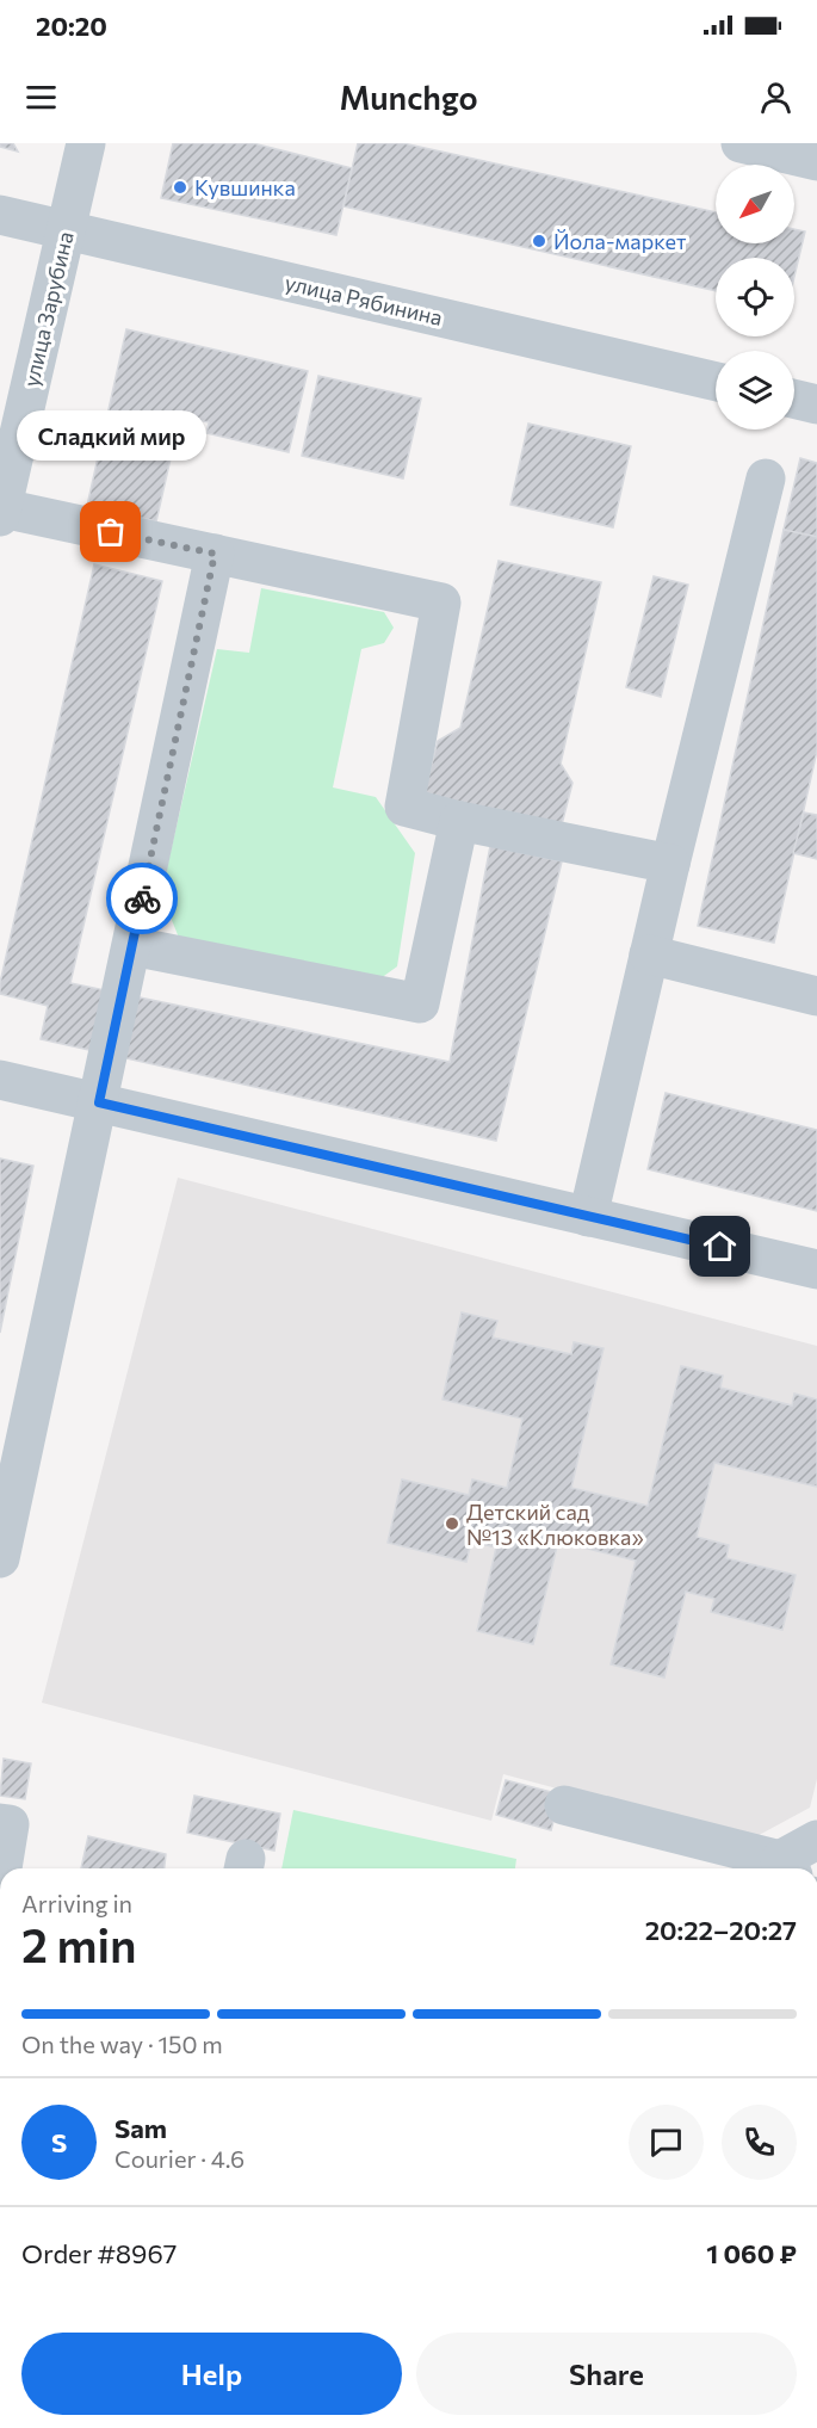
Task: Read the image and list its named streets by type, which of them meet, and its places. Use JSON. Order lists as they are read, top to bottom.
{
  "streets": {
    "street": ["улица Рябинина", "улица Зарубина"]
  },
  "crossings": [
    ["улица Рябинина", "улица Зарубина"]
  ],
  "places": [
    "Кувшинка",
    "Йола-маркет",
    "Сладкий мир",
    "Детский сад №13 «Клюковка»"
  ],
  "north": "bottom left",
  "page": {
    "status": "20:20",
    "header": "Munchgo",
    "bubble": "Сладкий мир",
    "heading": ["2 min", "Arriving in", "20:22–20:27"],
    "panel": [
      "Sam",
      "Courier · 4.6",
      "Order #8967",
      "1 060 ₽"
    ],
    "bar": "On the way · 150 m",
    "round": "S",
    "buttons": ["Help", "Share"]
  }
}
